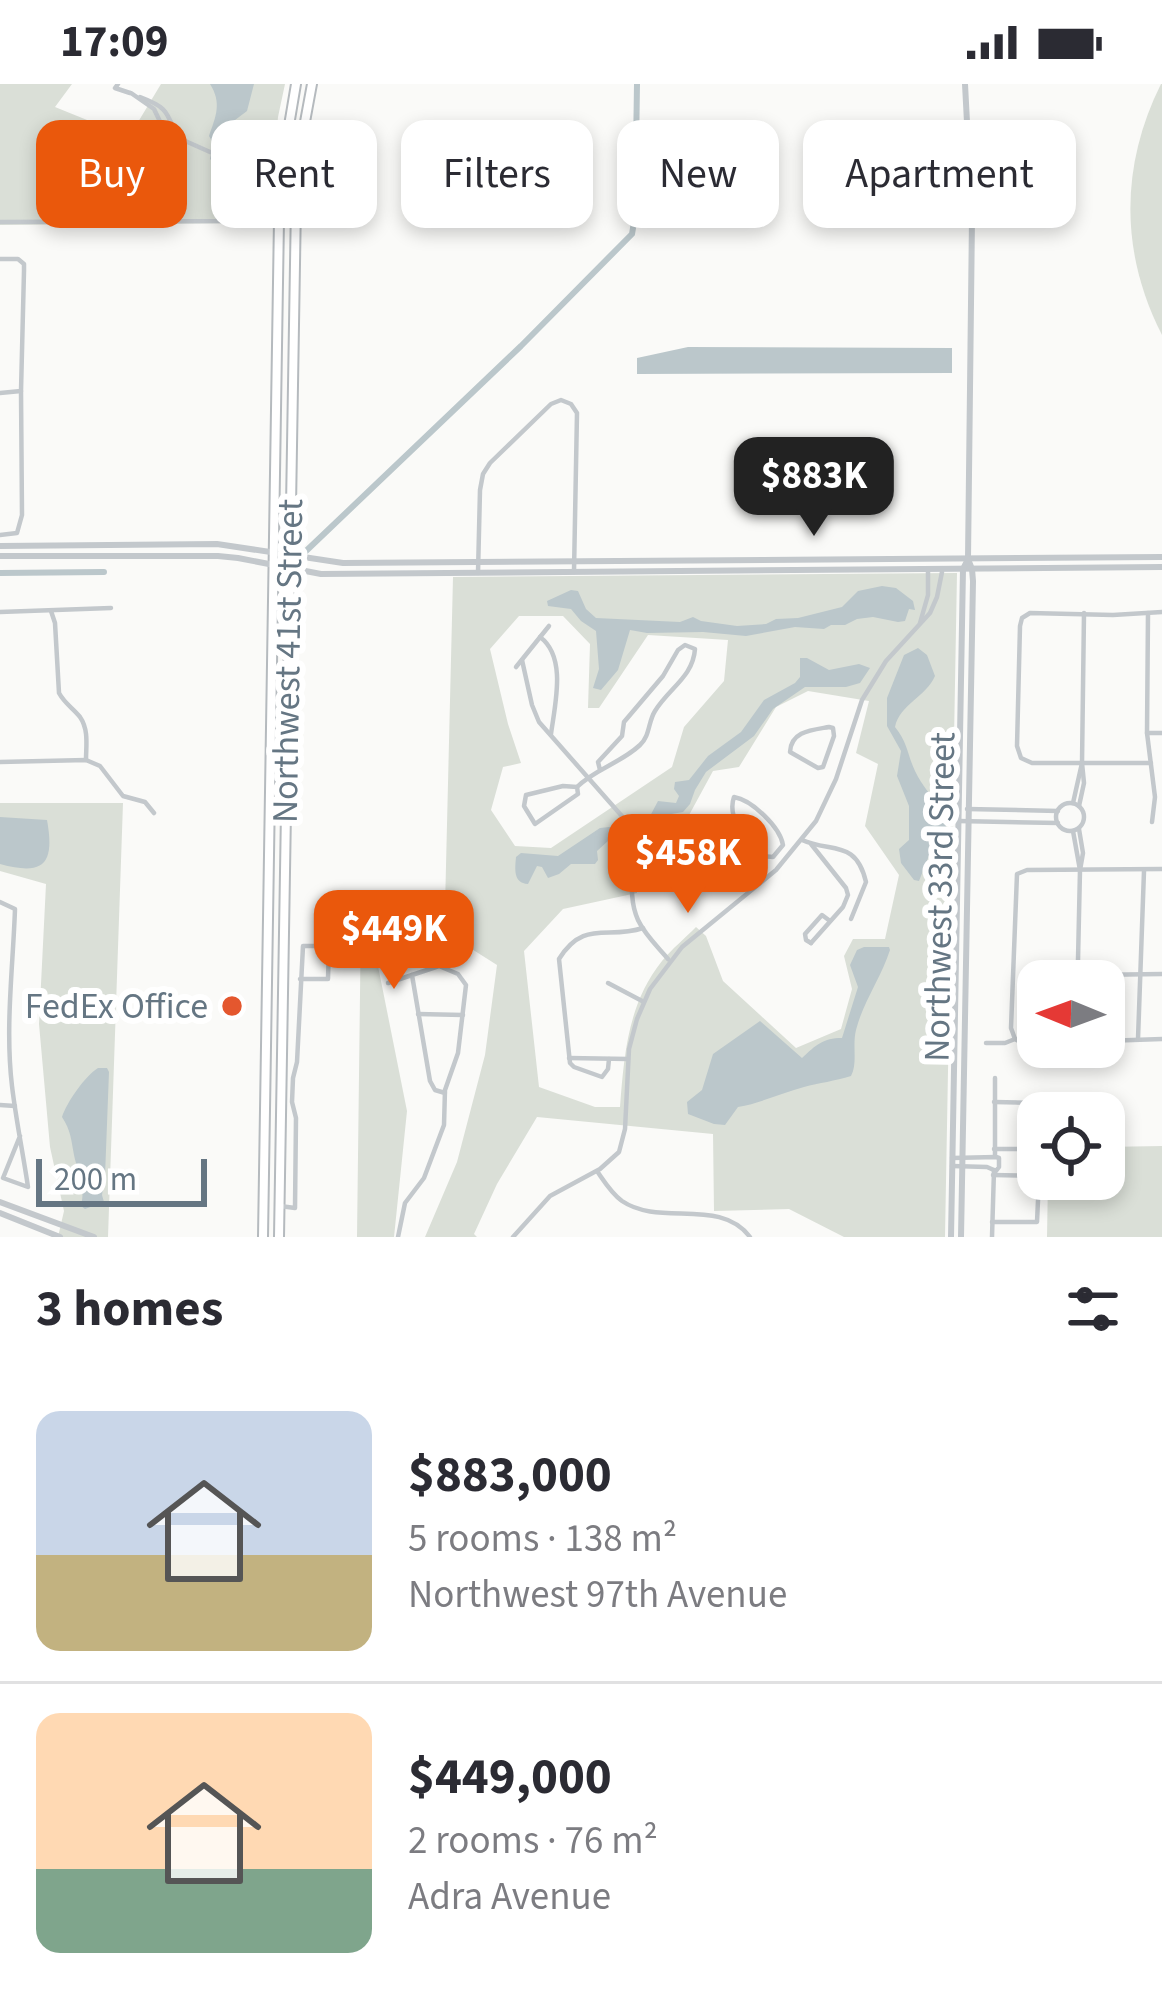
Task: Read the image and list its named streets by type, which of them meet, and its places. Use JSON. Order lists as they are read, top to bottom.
{
  "streets": {
    "main road": ["Northwest 41st Street"],
    "street": ["Northwest 33rd Street"]
  },
  "places": ["FedEx Office"],
  "scale_bar": "200 m",
  "north": "left",
  "page": {
    "status": "17:09",
    "chip": [
      "Buy",
      "Rent",
      "Filters",
      "New",
      "Apartment"
    ],
    "price": ["$883K", "$458K", "$449K"],
    "scale": "200 m",
    "heading": "3 homes",
    "list": [
      {
        "name": "$883,000",
        "note": "5 rooms · 138 m² · Northwest 97th Avenue"
      },
      {
        "name": "$449,000",
        "note": "2 rooms · 76 m² · Adra Avenue"
      }
    ]
  }
}
